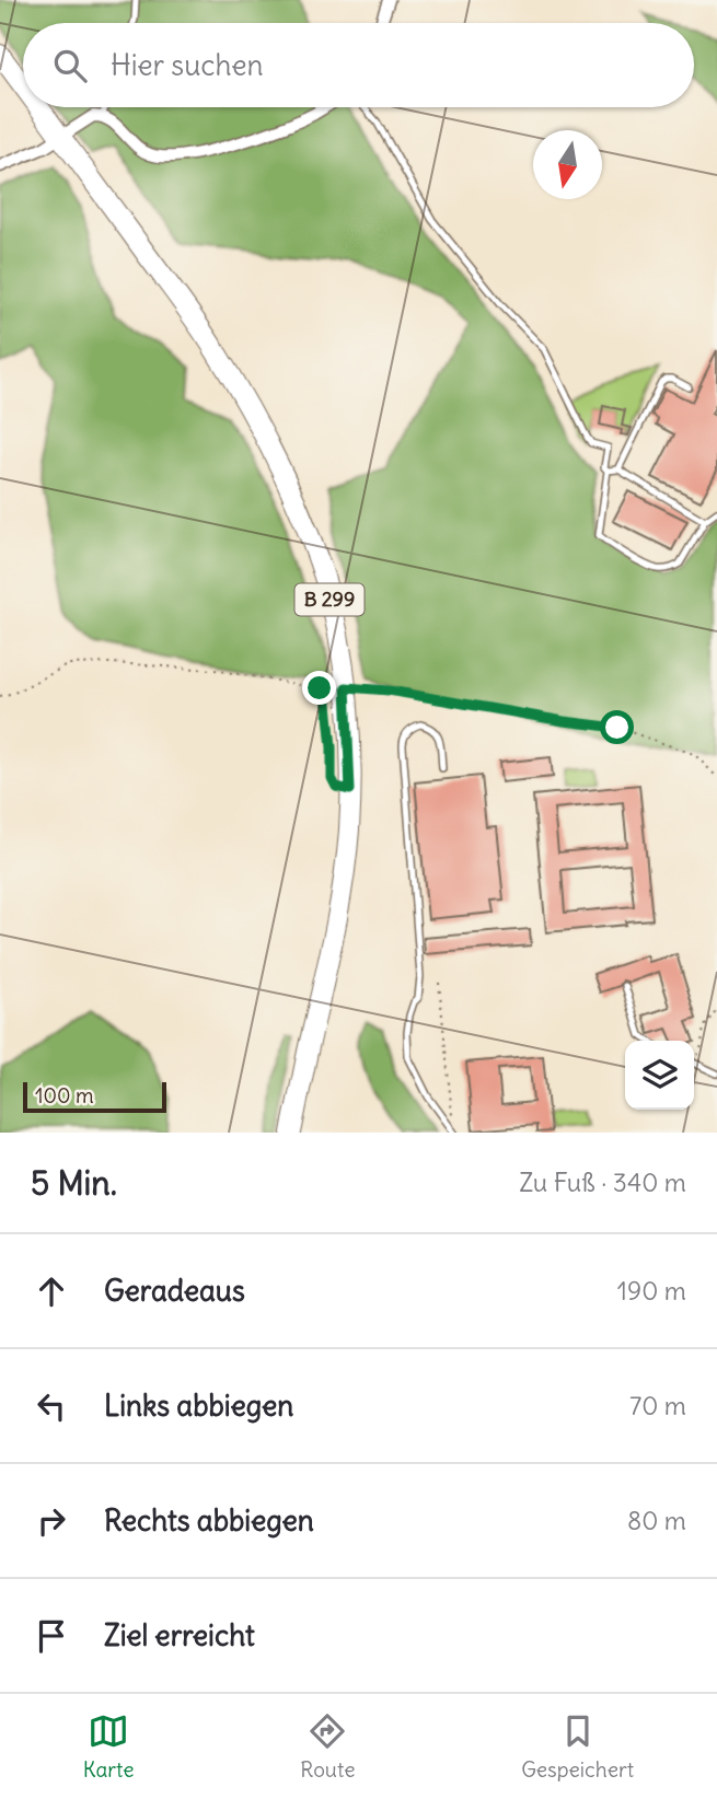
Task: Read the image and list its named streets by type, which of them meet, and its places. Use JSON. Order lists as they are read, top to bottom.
{
  "streets": {
    "main road": ["B 299"]
  },
  "scale_bar": "100 m",
  "north": "bottom",
  "page": {
    "search": "Hier suchen",
    "scale": "100 m",
    "heading": ["5 Min.", "Zu Fuß · 340 m"],
    "list": [
      ["Geradeaus", "190 m"],
      ["Links abbiegen", "70 m"],
      ["Rechts abbiegen", "80 m"],
      "Ziel erreicht"
    ],
    "nav": ["Karte", "Route", "Gespeichert"]
  }
}
